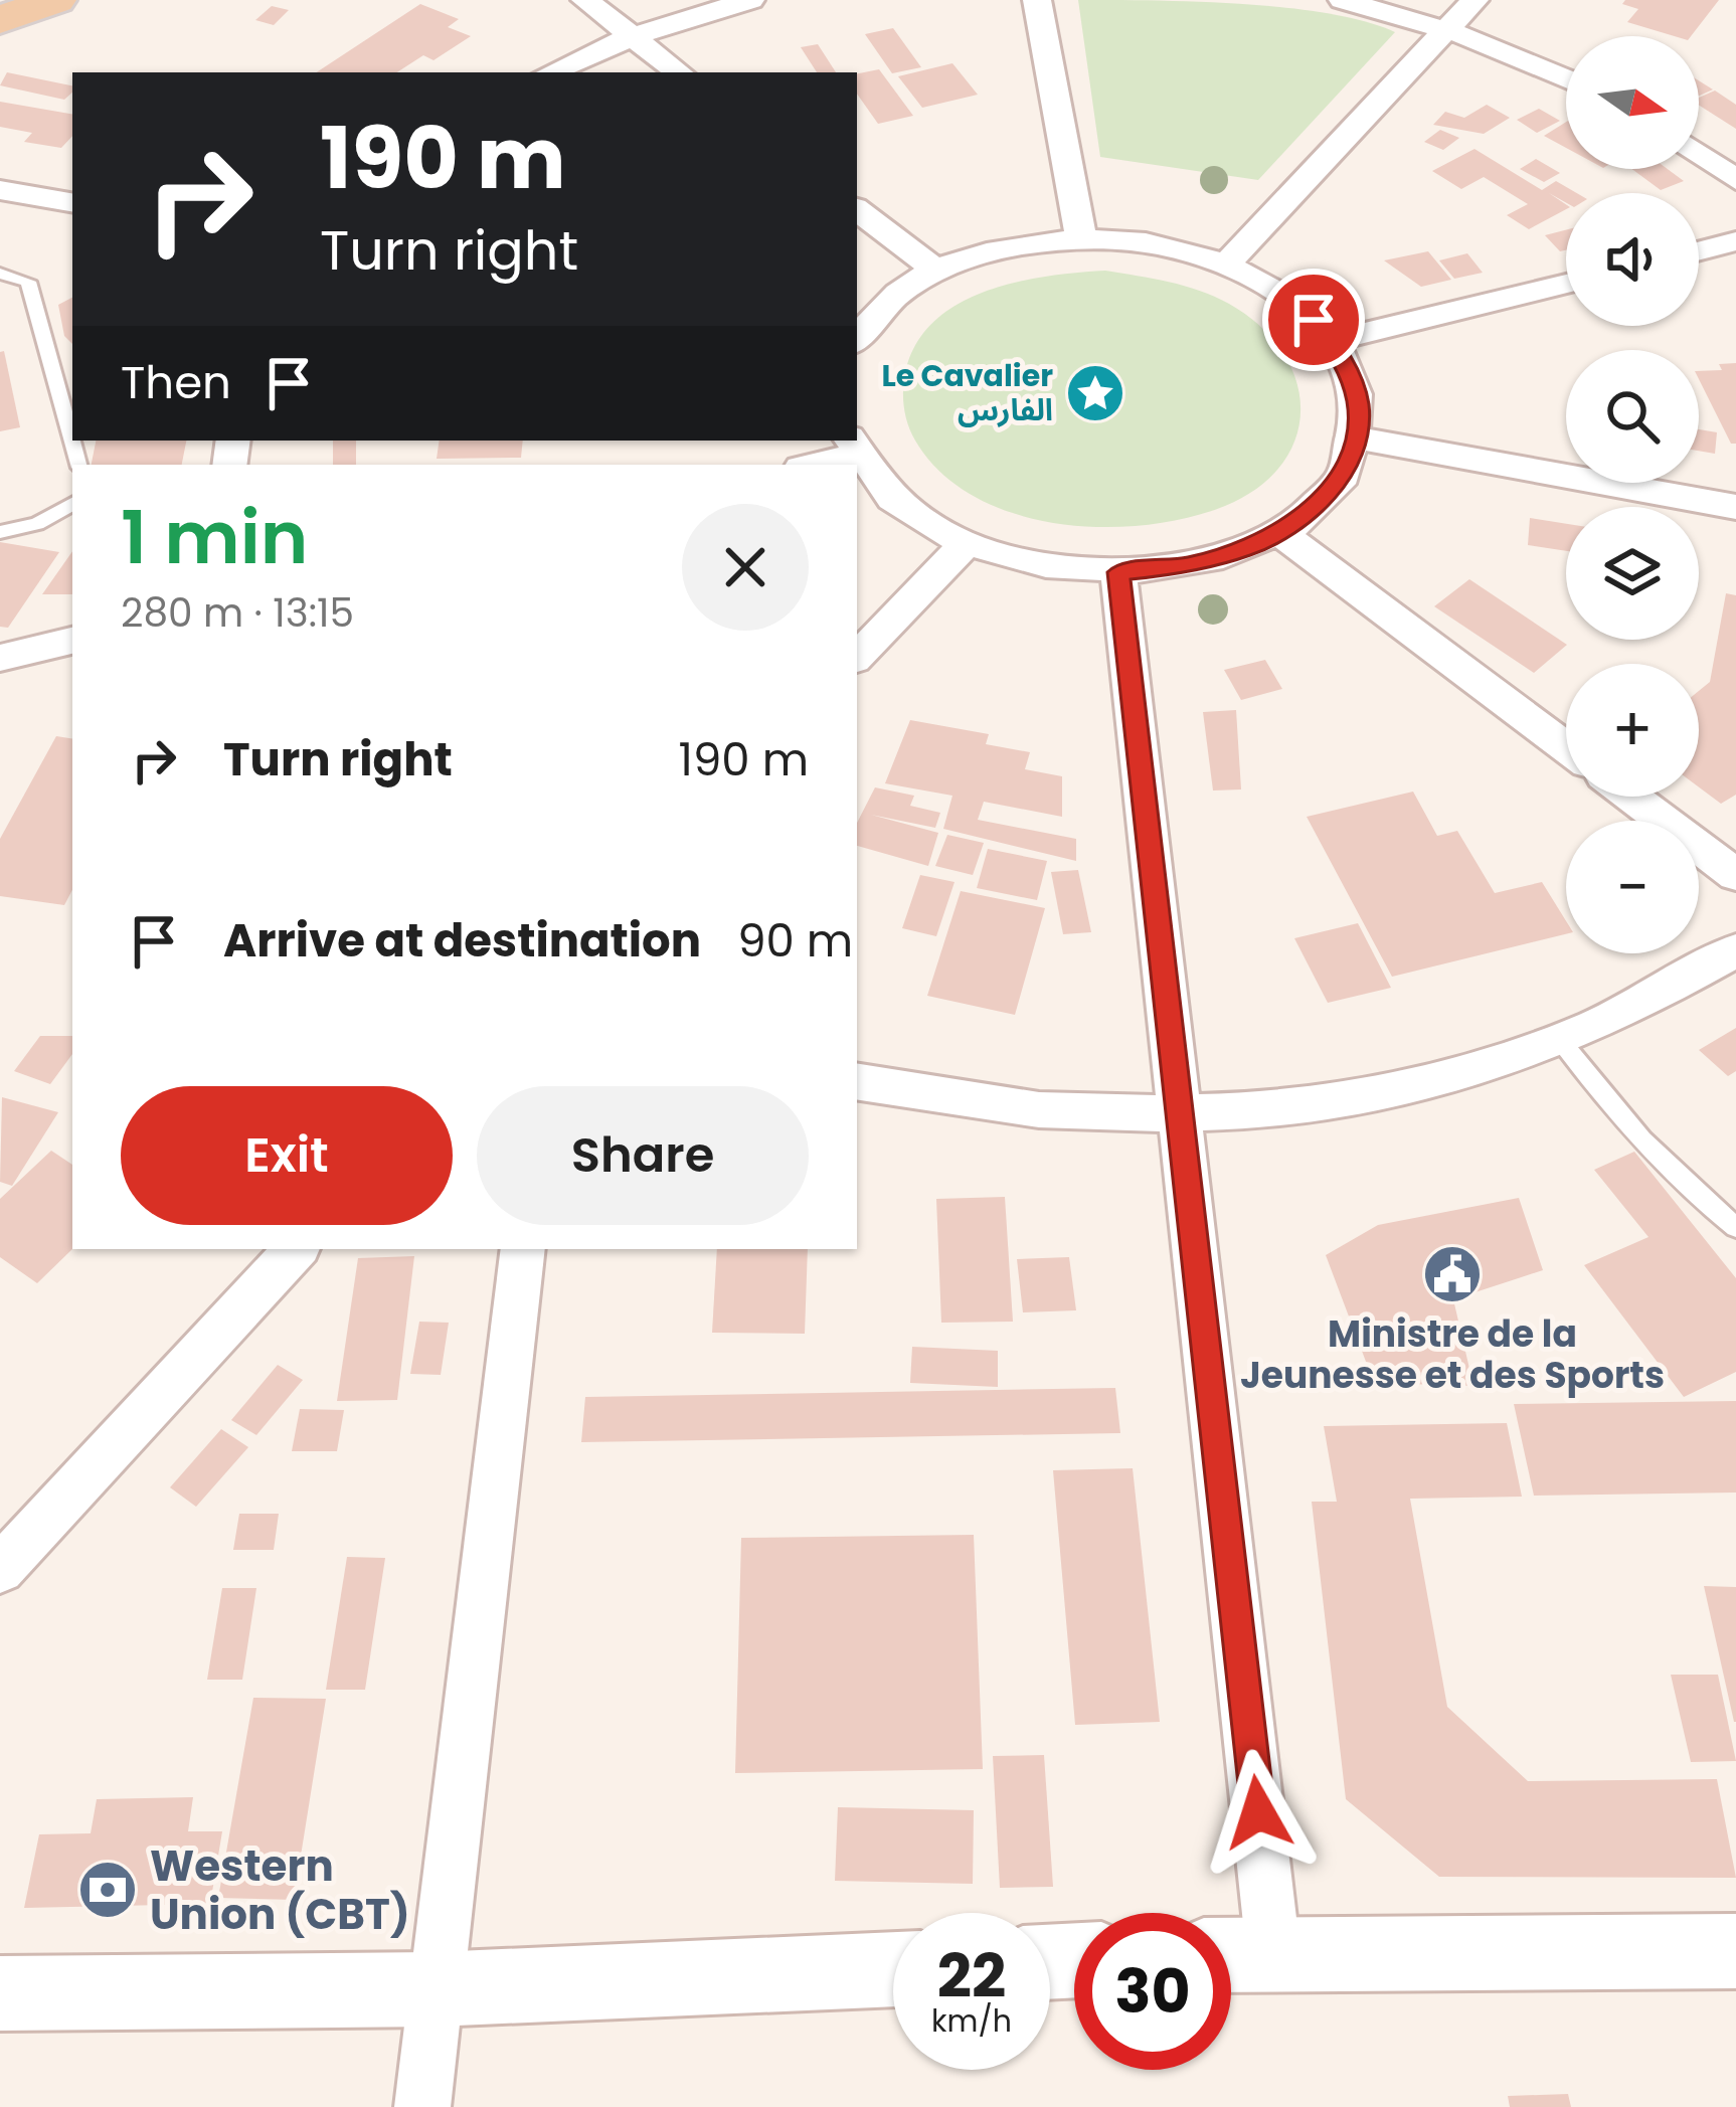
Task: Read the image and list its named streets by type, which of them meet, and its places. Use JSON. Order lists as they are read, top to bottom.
{
  "places": {
    "place": ["Le Cavalier الفارس"],
    "public building": ["Ministre de la Jeunesse et des Sports"],
    "bank": ["Western Union (CBT)"]
  },
  "north": "right",
  "page": {
    "map_buttons": ["+", "−"],
    "turn": ["190 m", "Turn right"],
    "then": "Then",
    "heading": ["1 min", "280 m · 13:15"],
    "list": [
      {
        "name": "Turn right",
        "value": "190 m"
      },
      {
        "name": "Arrive at destination",
        "value": "90 m"
      }
    ],
    "buttons": ["Exit", "Share"],
    "speed": "22 km/h",
    "limit": "30"
  }
}
